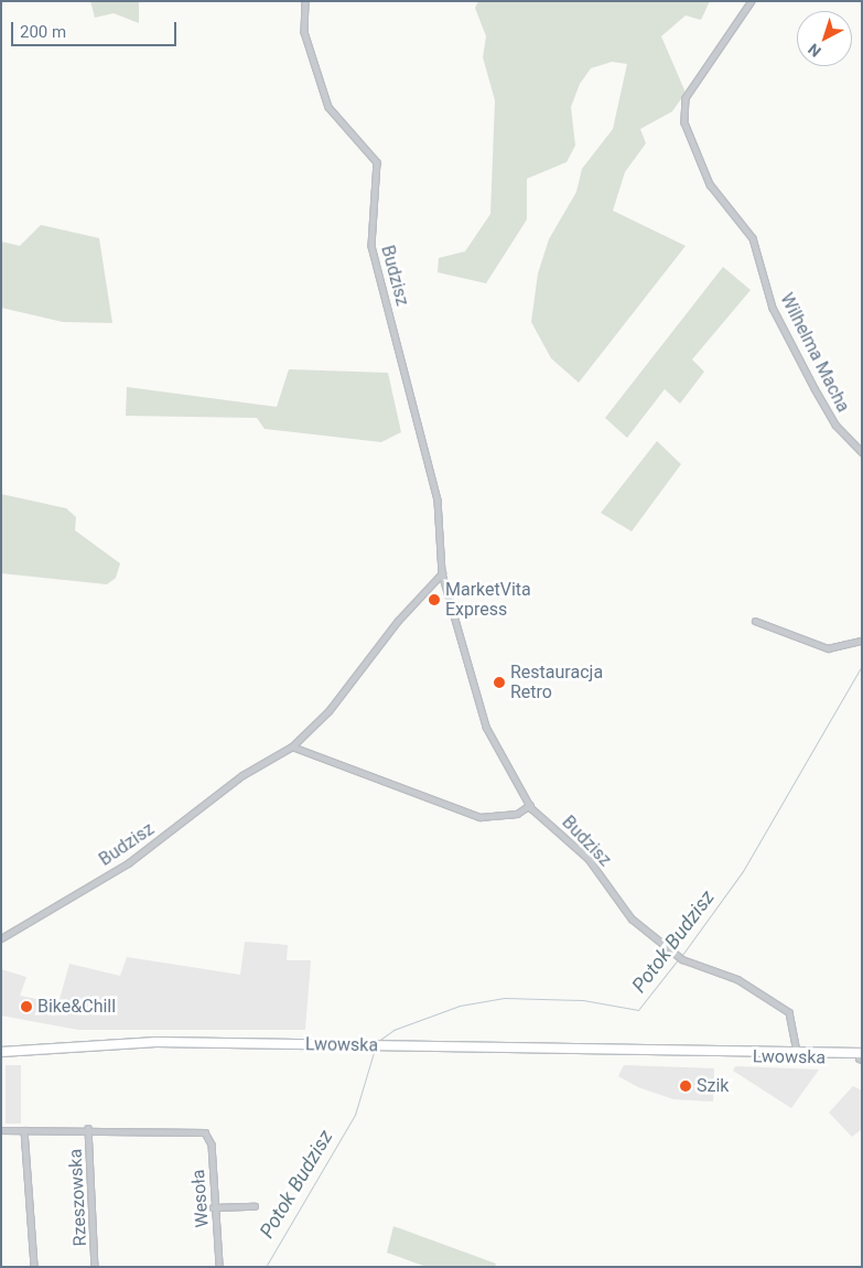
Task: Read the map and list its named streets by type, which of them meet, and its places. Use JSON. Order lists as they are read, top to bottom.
{
  "streets": {
    "main road": ["Lwowska"],
    "street": [
      "Budzisz",
      "Wilhelma Macha",
      "Rzeszowska",
      "Wesoła"
    ]
  },
  "crossings": [
    ["Budzisz", "Lwowska"],
    ["Rzeszowska", "Wesoła"]
  ],
  "water": ["Potok Budzisz"],
  "places": [
    "MarketVita Express",
    "Restauracja Retro",
    "Bike&Chill",
    "Szik"
  ],
  "scale_bar": "200 m",
  "north": "bottom left"
}
